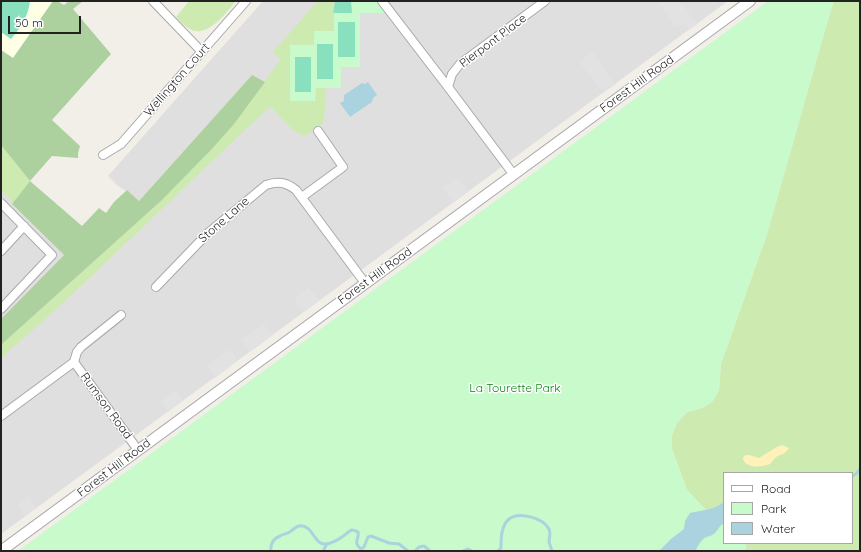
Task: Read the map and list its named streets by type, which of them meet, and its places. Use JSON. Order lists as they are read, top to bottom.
{
  "streets": {
    "street": [
      "Pierpont Place",
      "Wellington Court",
      "Forest Hill Road",
      "Stone Lane",
      "Rumson Road"
    ]
  },
  "crossings": [
    ["Forest Hill Road", "Stone Lane"],
    ["Forest Hill Road", "Rumson Road"]
  ],
  "parks": ["La Tourette Park"],
  "legend": ["Road", "Park", "Water"],
  "scale_bar": "50 m"
}
